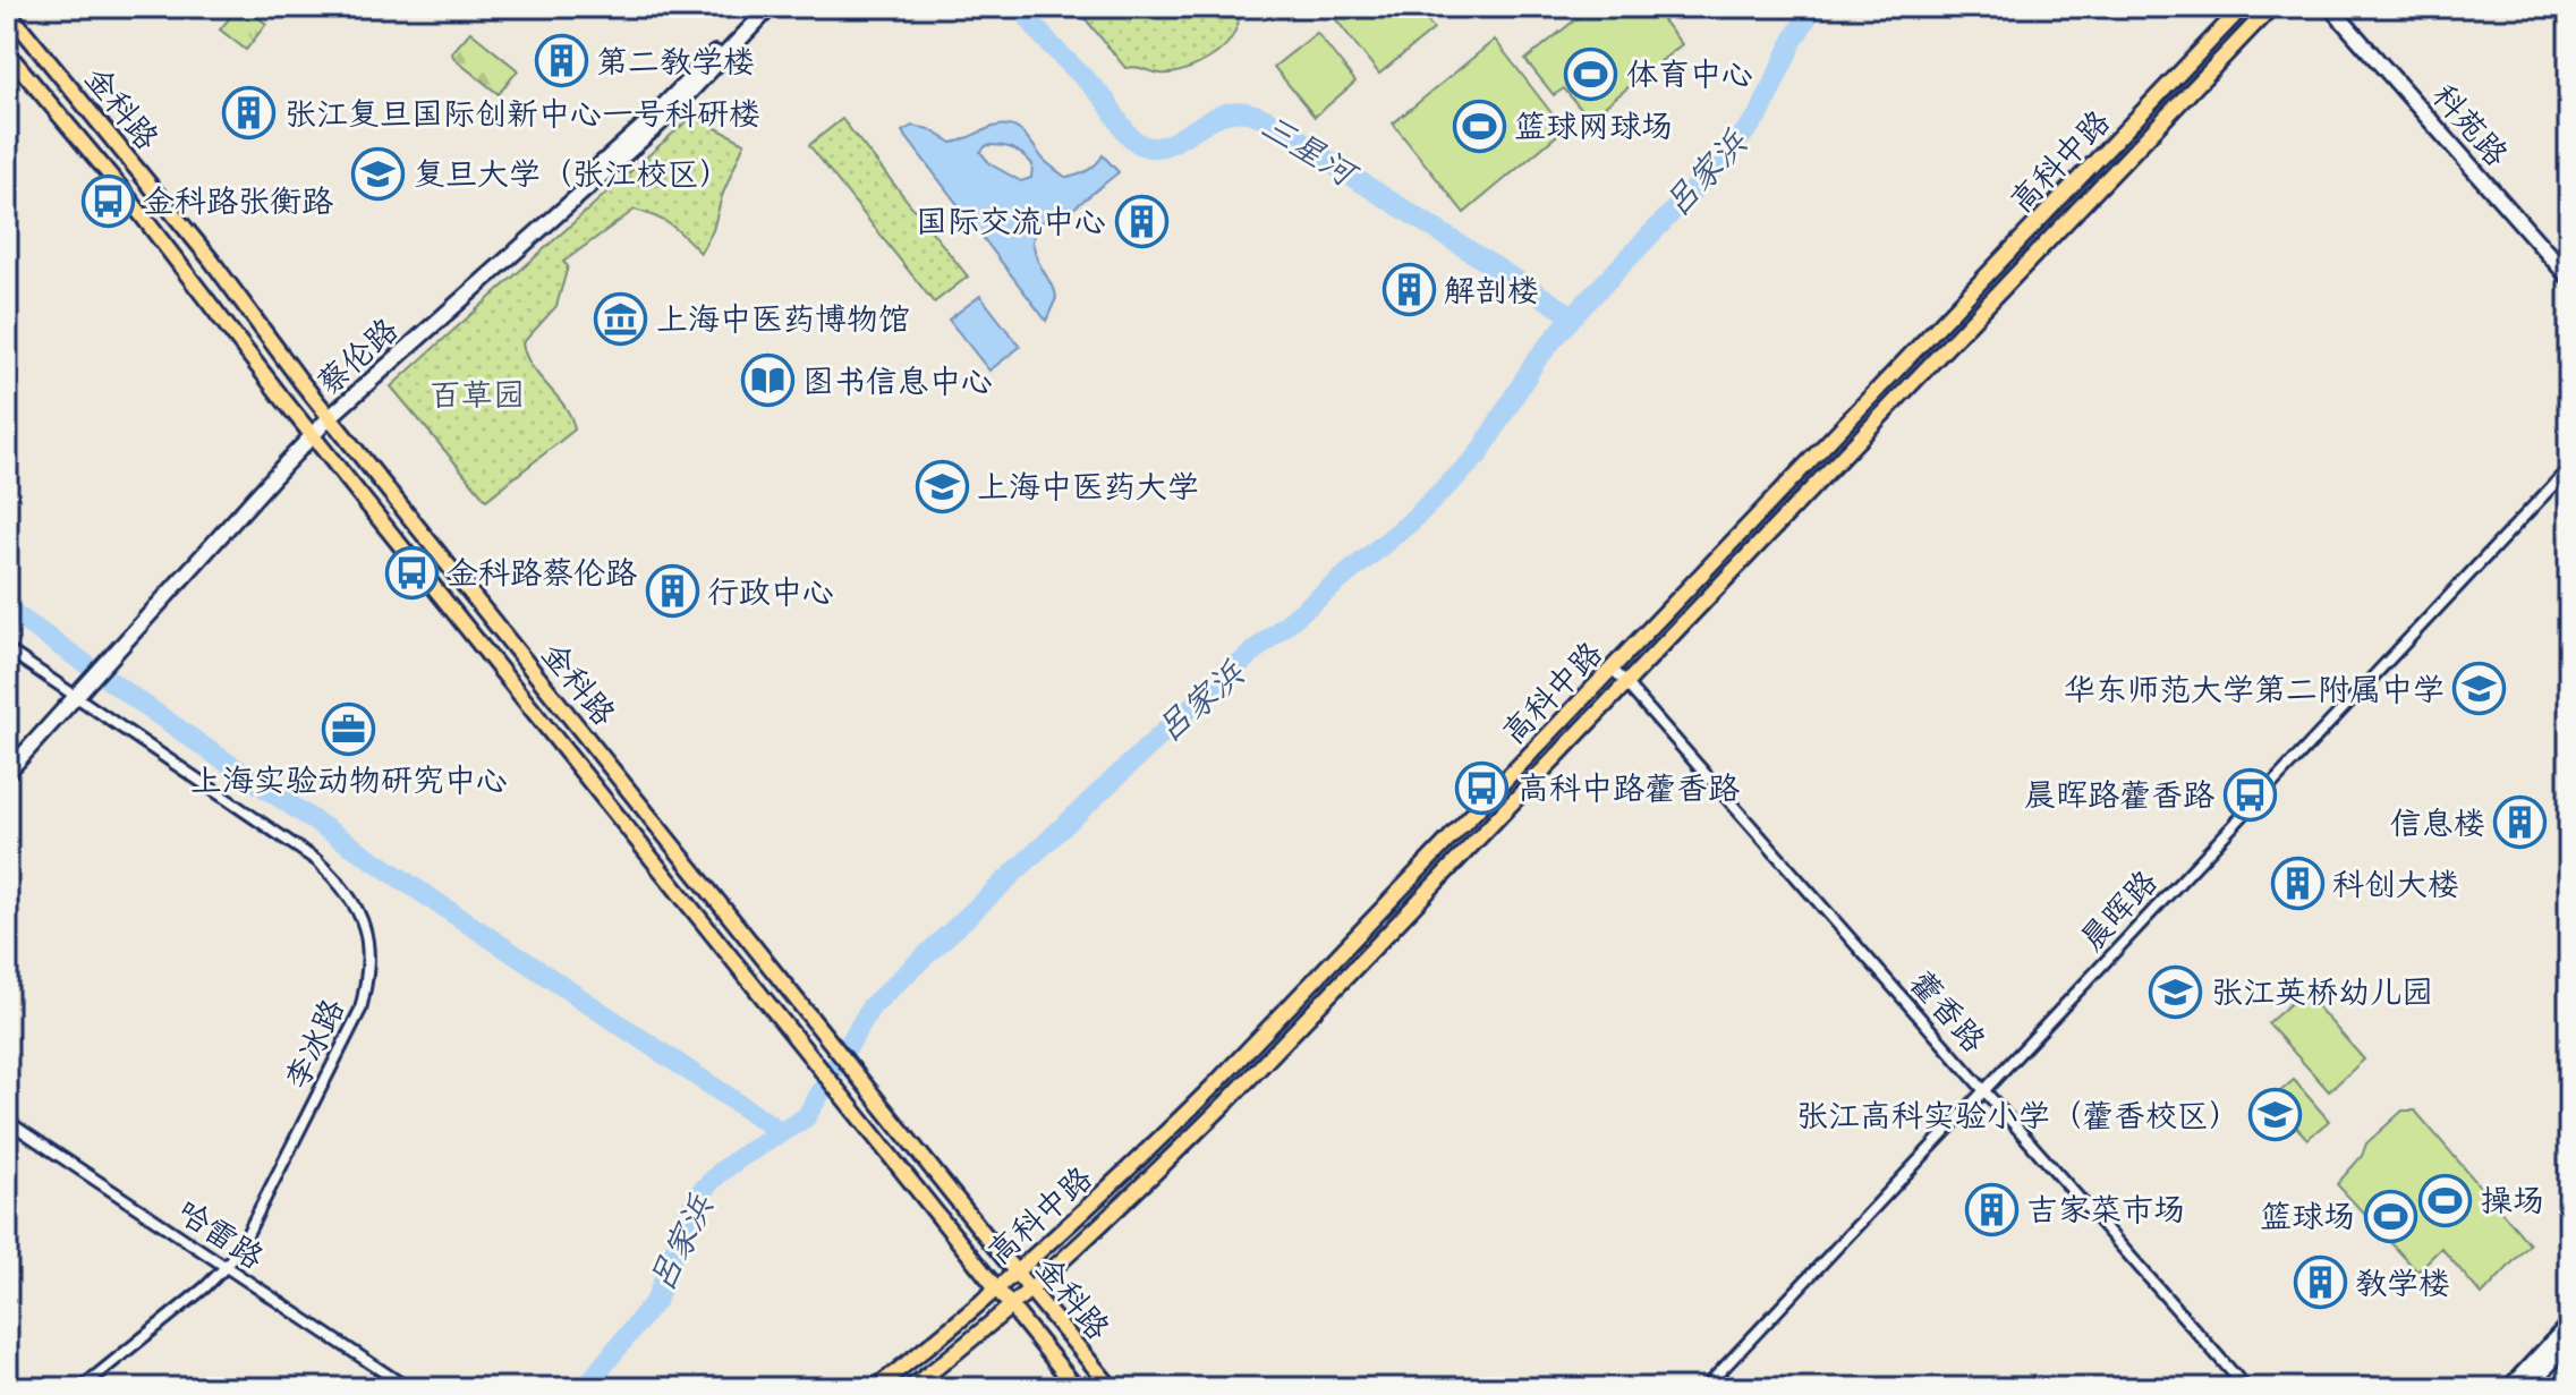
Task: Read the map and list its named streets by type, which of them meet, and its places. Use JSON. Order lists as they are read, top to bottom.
{
  "streets": {
    "main road": ["金科路", "高科中路"],
    "street": [
      "科苑路",
      "蔡伦路",
      "晨晖路",
      "藿香路",
      "李冰路",
      "哈雷路"
    ]
  },
  "crossings": [
    ["金科路", "高科中路"],
    ["金科路", "蔡伦路"],
    ["高科中路", "藿香路"],
    ["蔡伦路", "李冰路"],
    ["晨晖路", "藿香路"],
    ["李冰路", "哈雷路"]
  ],
  "water": ["三星河", "吕家浜"],
  "parks": ["百草园"],
  "places": {
    "building": [
      "第二教学楼",
      "张江复旦国际创新中心一号科研楼",
      "国际交流中心",
      "解剖楼",
      "行政中心",
      "信息楼",
      "科创大楼",
      "吉家菜市场",
      "教学楼"
    ],
    "sports": [
      "体育中心",
      "篮球网球场",
      "操场",
      "篮球场"
    ],
    "school or university": [
      "复旦大学（张江校区）",
      "上海中医药大学",
      "华东师范大学第二附属中学",
      "张江英桥幼儿园",
      "张江高科实验小学（藿香校区）"
    ],
    "bus stop": [
      "金科路张衡路",
      "金科路蔡伦路",
      "高科中路藿香路",
      "晨晖路藿香路"
    ],
    "museum": ["上海中医药博物馆"],
    "library": ["图书信息中心"],
    "office": ["上海实验动物研究中心"]
  }
}
